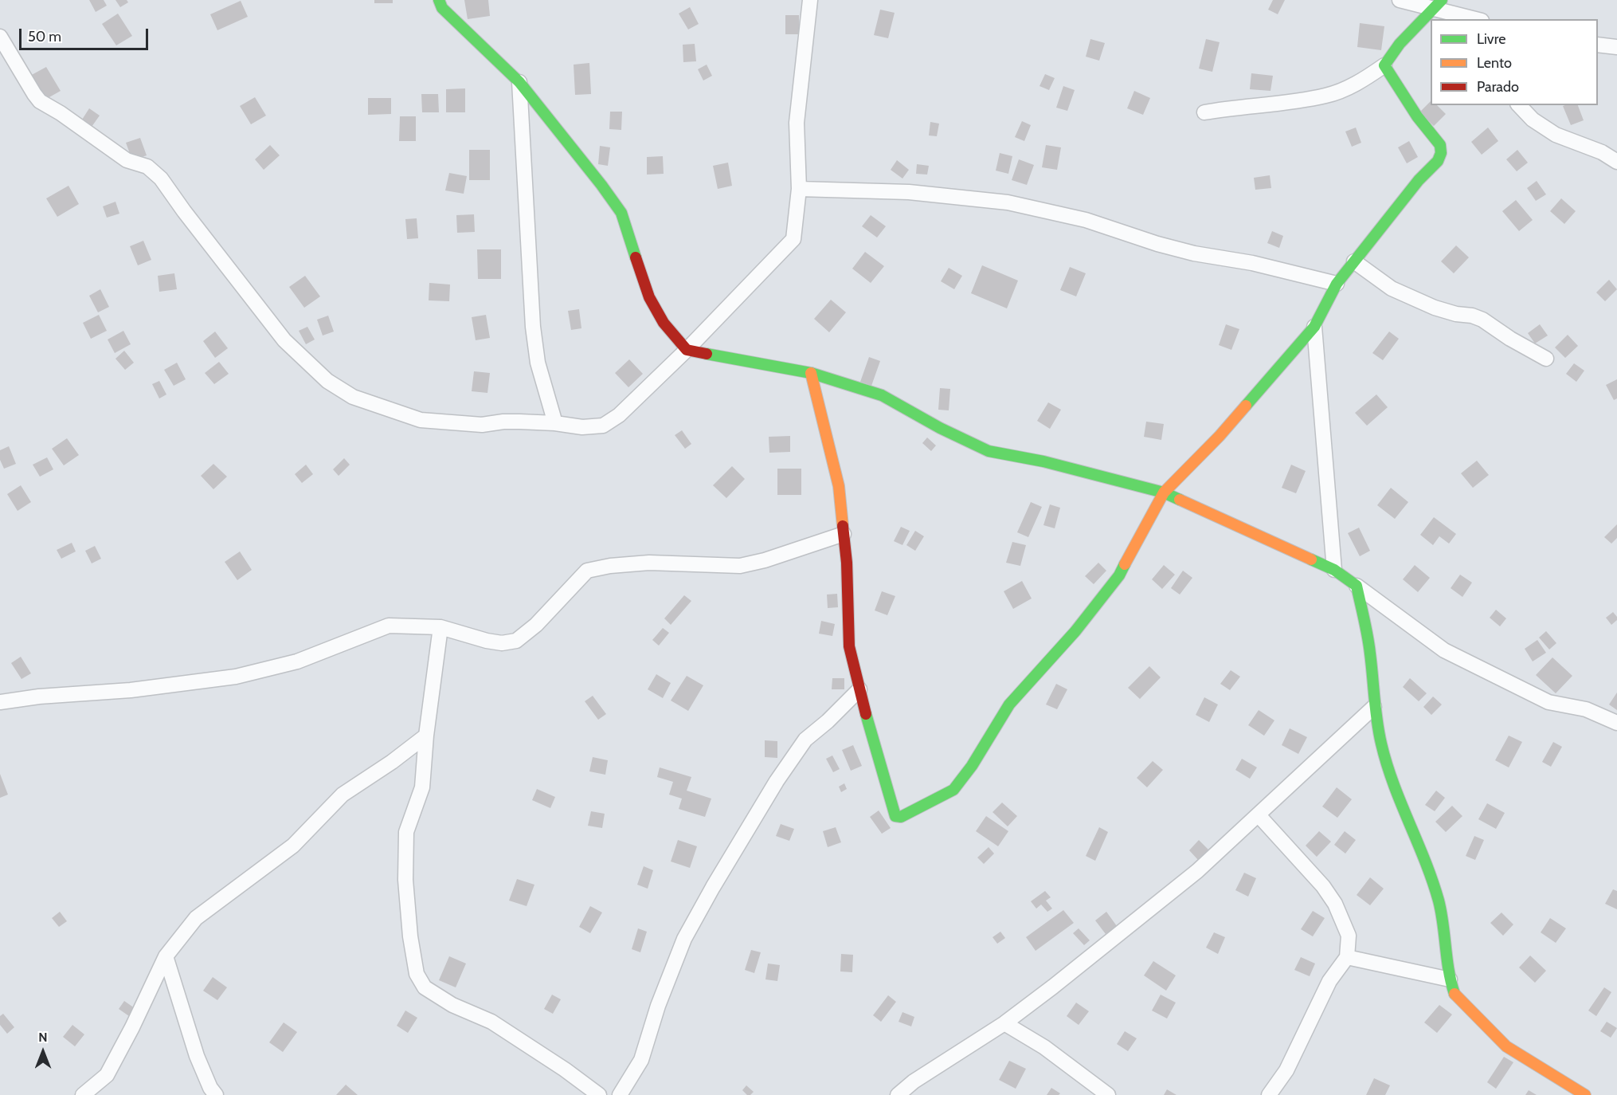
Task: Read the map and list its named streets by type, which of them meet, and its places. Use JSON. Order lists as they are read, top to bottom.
{
  "legend": ["Livre", "Lento", "Parado"],
  "scale_bar": "50 m",
  "north": "top"
}
